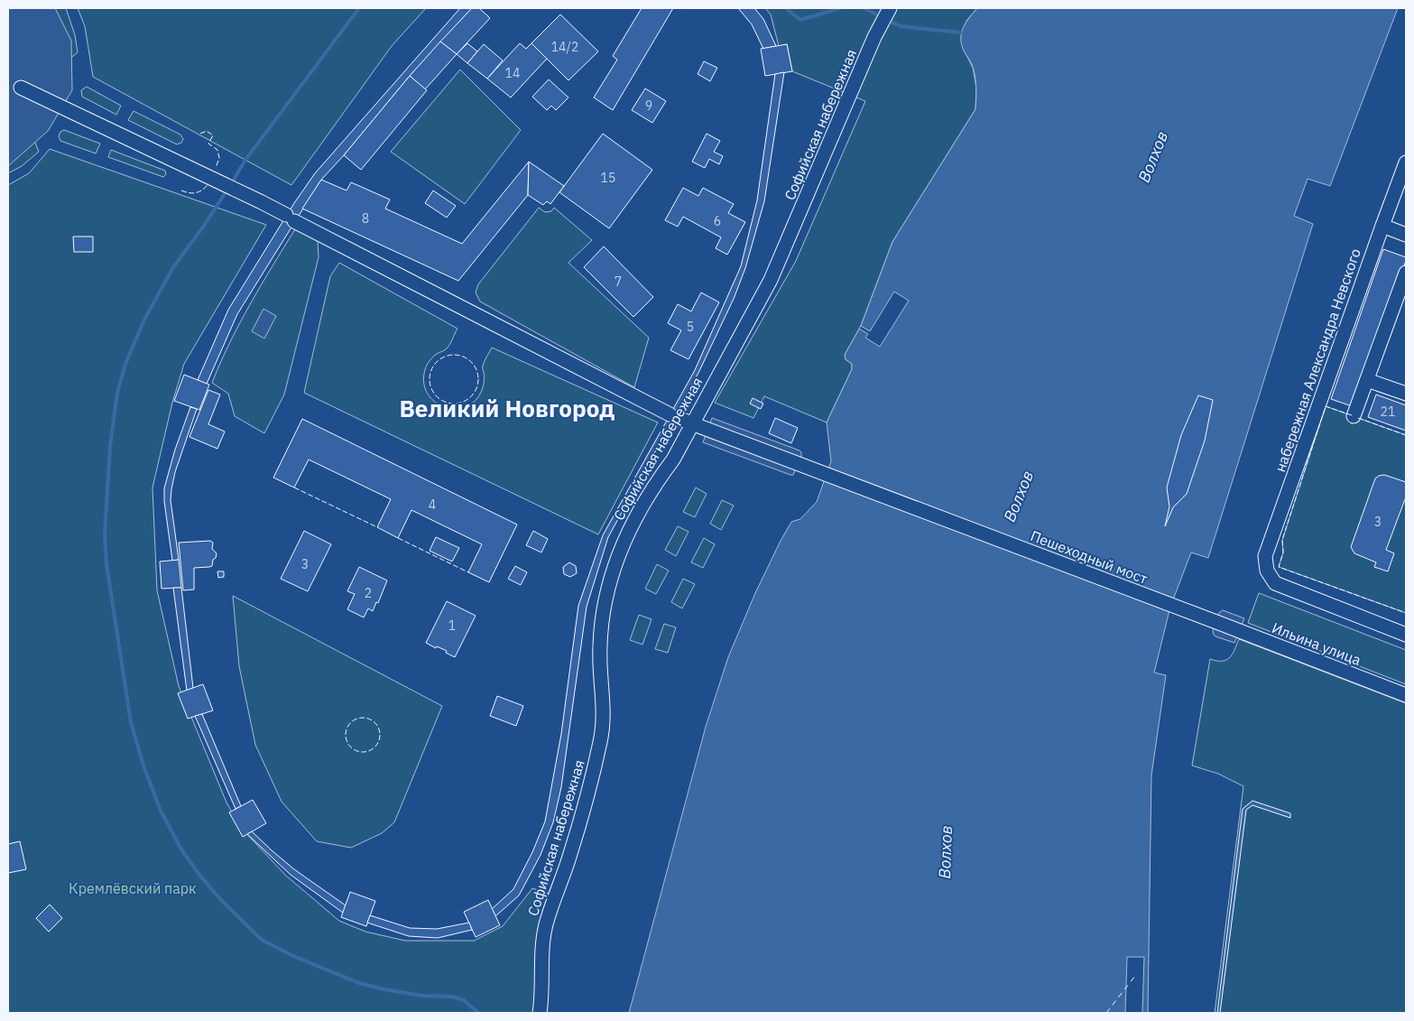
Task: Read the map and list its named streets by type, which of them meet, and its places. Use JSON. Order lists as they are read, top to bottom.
{
  "streets": {
    "street": [
      "Софийская набережная",
      "набережная Александра Невского",
      "Пешеходный мост",
      "Ильина улица"
    ]
  },
  "crossings": [
    ["Софийская набережная", "Пешеходный мост"],
    ["Пешеходный мост", "Ильина улица"]
  ],
  "districts": ["Великий Новгород"],
  "water": ["Волхов"],
  "parks": ["Кремлёвский парк"],
  "house_numbers": [
    "14/2",
    "14",
    "9",
    "15",
    "8",
    "6",
    "7",
    "5",
    "21",
    "4",
    "3",
    "3",
    "2",
    "1"
  ]
}
